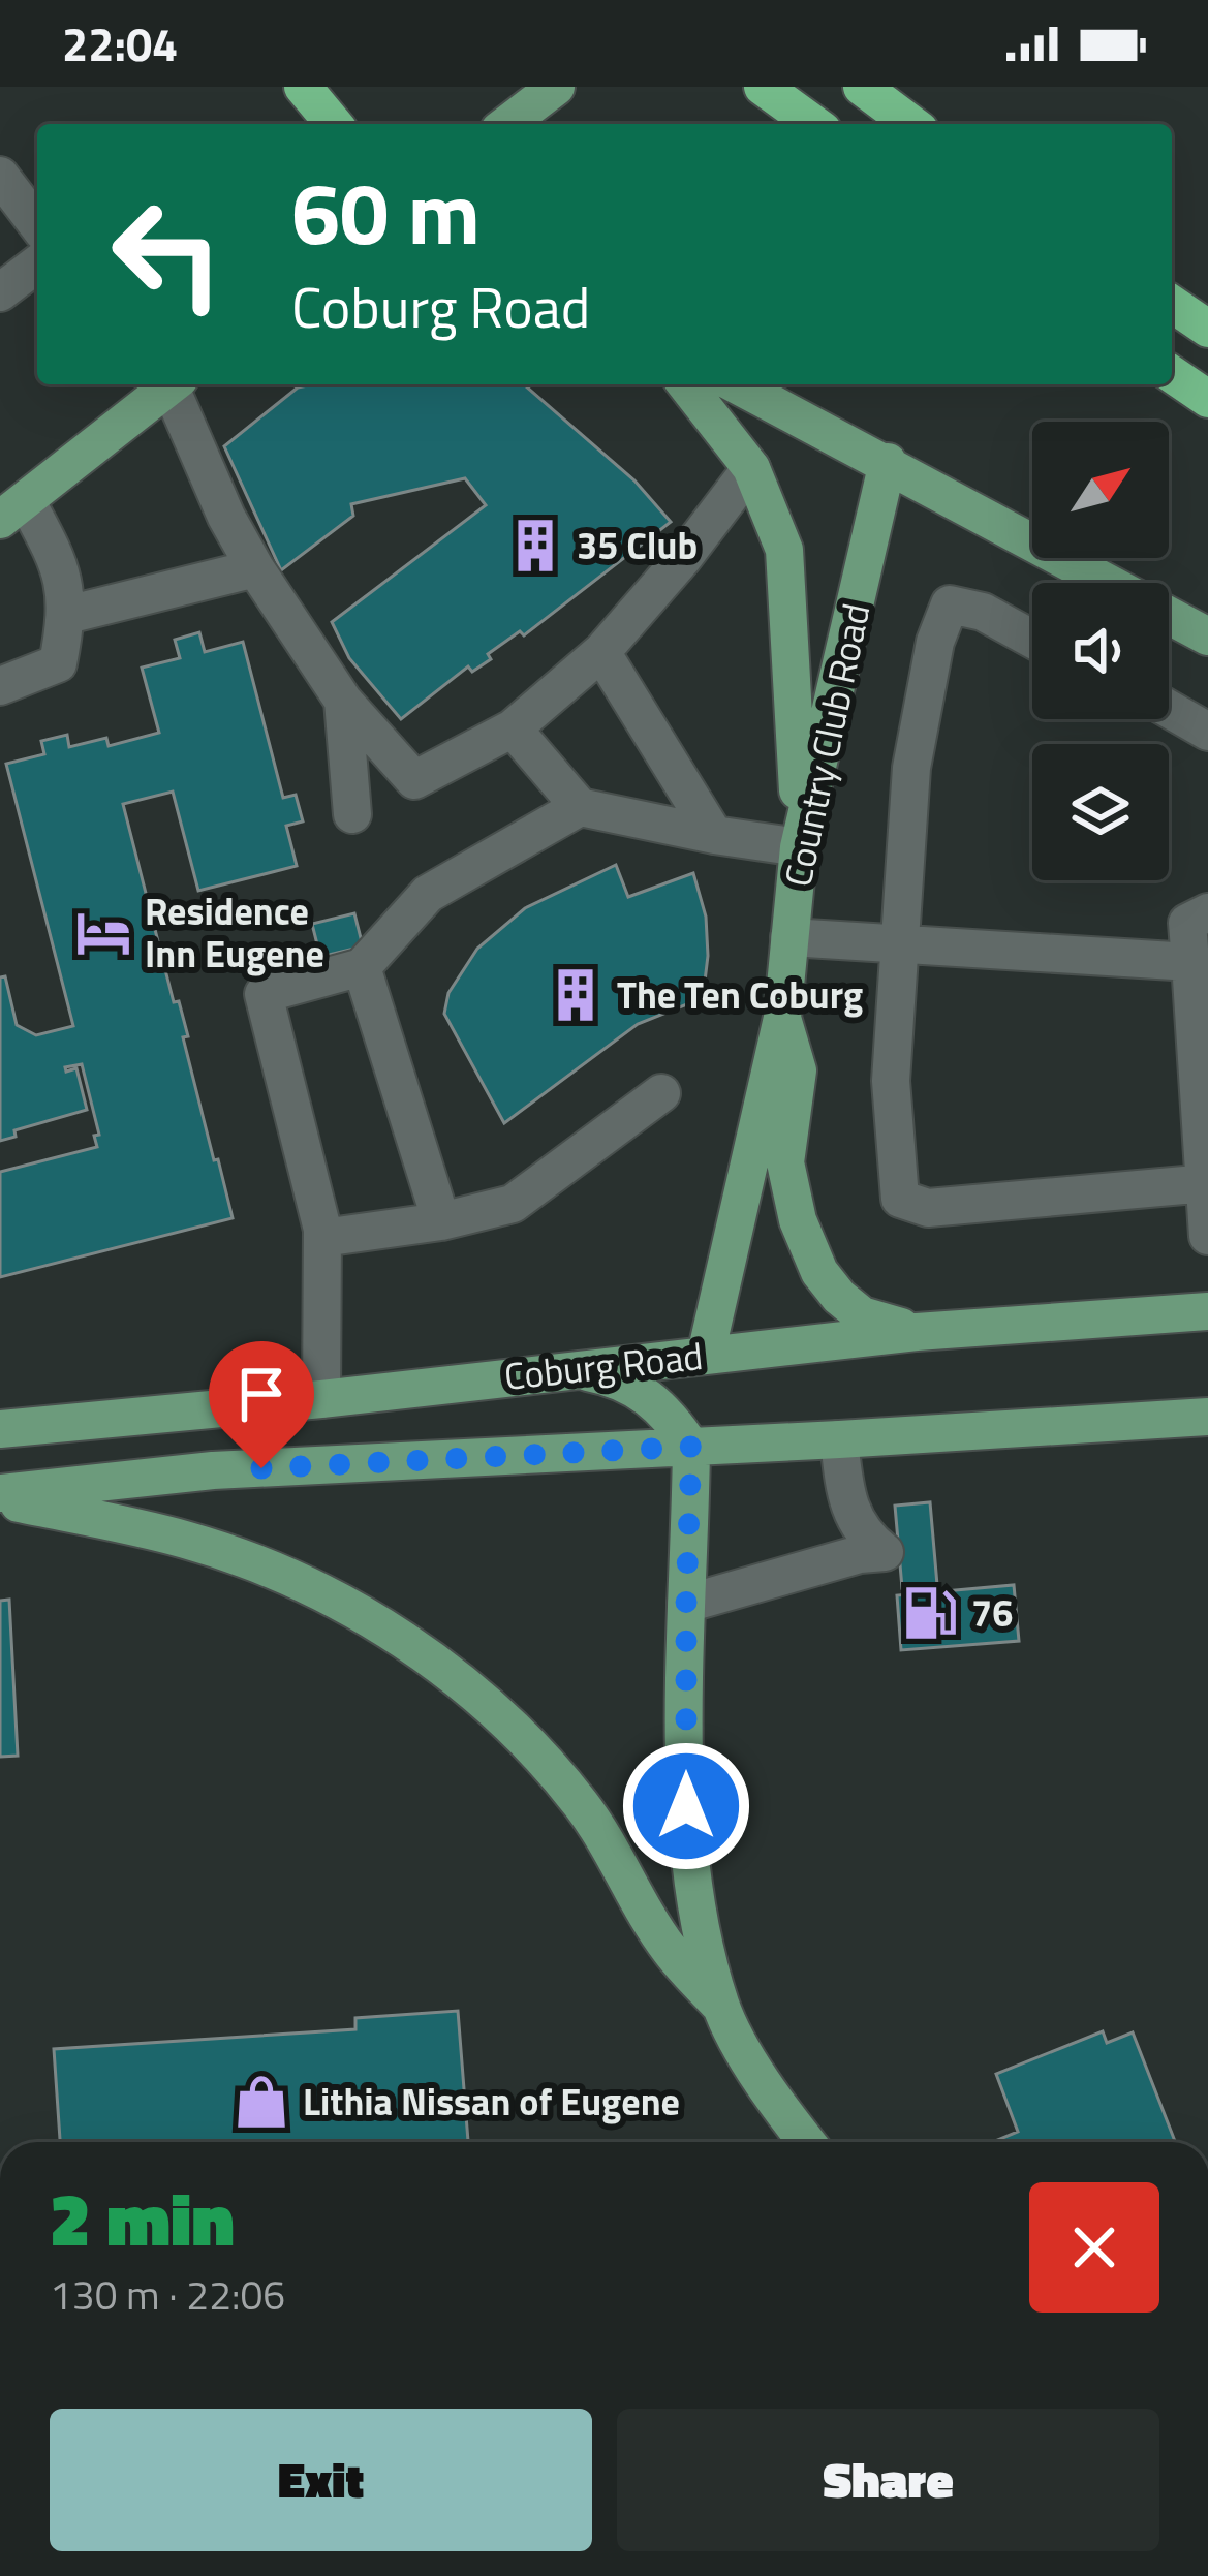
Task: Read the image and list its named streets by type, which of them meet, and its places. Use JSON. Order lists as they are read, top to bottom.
{
  "streets": {
    "main road": ["Country Club Road", "Coburg Road"]
  },
  "crossings": [
    ["Country Club Road", "Coburg Road"]
  ],
  "places": {
    "building": ["35 Club", "The Ten Coburg"],
    "hotel": ["Residence Inn Eugene"],
    "fuel station": ["76"],
    "shop": ["Lithia Nissan of Eugene"]
  },
  "north": "top right",
  "page": {
    "status": "22:04",
    "turn": ["60 m", "Coburg Road"],
    "heading": ["2 min", "130 m · 22:06"],
    "buttons": ["Exit", "Share"]
  }
}
